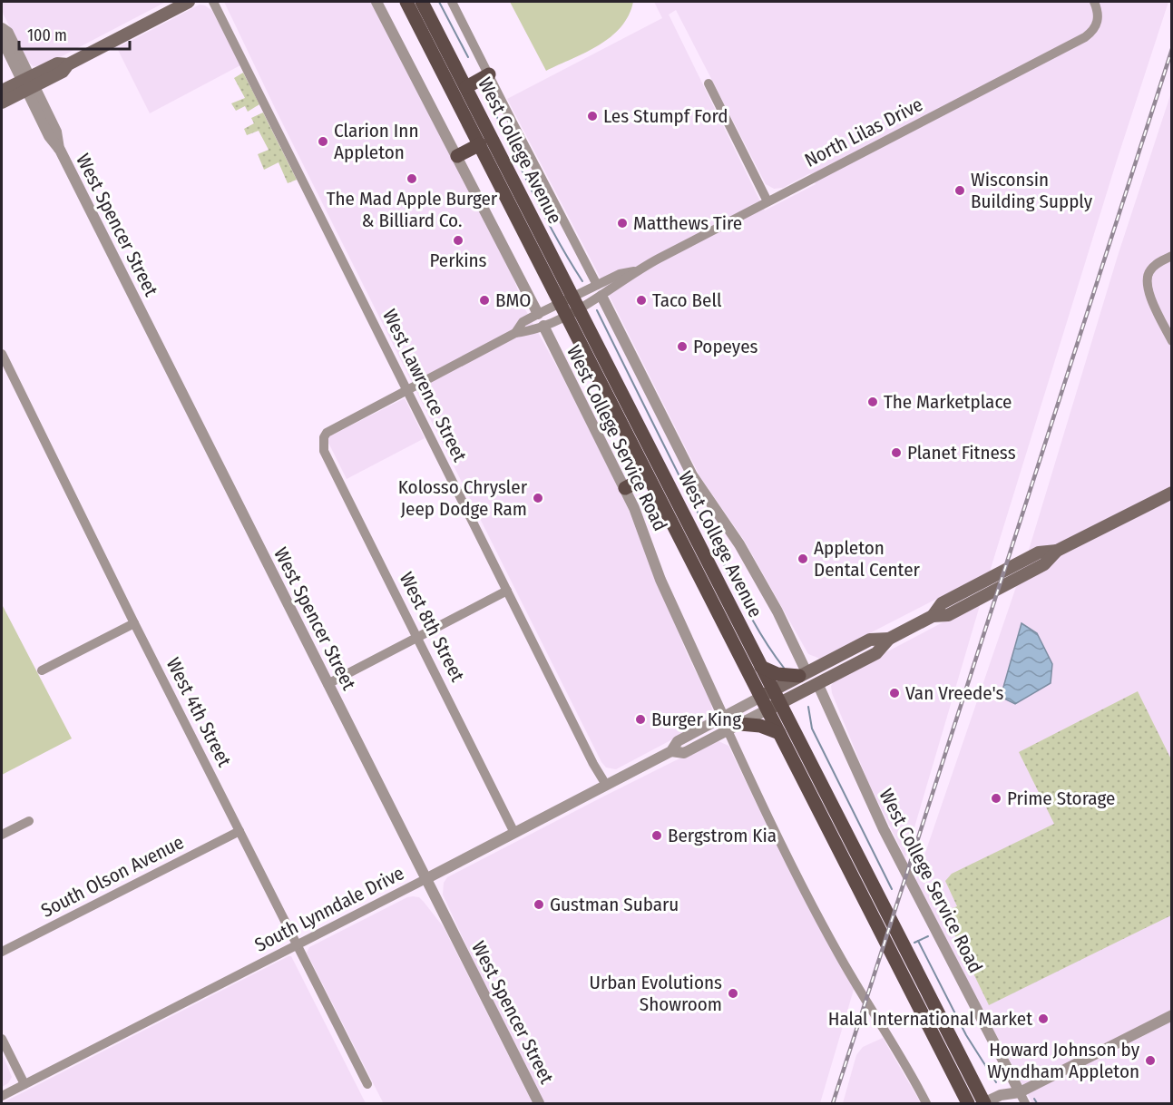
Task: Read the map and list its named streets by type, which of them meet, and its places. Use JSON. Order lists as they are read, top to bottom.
{
  "streets": {
    "main road": ["West College Avenue"],
    "street": [
      "North Lilas Drive",
      "West Spencer Street",
      "West Lawrence Street",
      "West College Service Road",
      "West 8th Street",
      "West 4th Street",
      "South Olson Avenue",
      "South Lynndale Drive"
    ]
  },
  "crossings": [
    ["North Lilas Drive", "West College Avenue"],
    ["West College Avenue", "South Lynndale Drive"],
    ["West Spencer Street", "South Lynndale Drive"],
    ["West Lawrence Street", "West 8th Street"],
    ["West Lawrence Street", "South Lynndale Drive"],
    ["West College Service Road", "South Lynndale Drive"],
    ["West 8th Street", "South Lynndale Drive"],
    ["West 4th Street", "South Olson Avenue"],
    ["West 4th Street", "South Lynndale Drive"]
  ],
  "places": [
    "Les Stumpf Ford",
    "Clarion Inn Appleton",
    "The Mad Apple Burger & Billiard Co.",
    "Wisconsin Building Supply",
    "Matthews Tire",
    "Perkins",
    "BMO",
    "Taco Bell",
    "Popeyes",
    "The Marketplace",
    "Planet Fitness",
    "Kolosso Chrysler Jeep Dodge Ram",
    "Appleton Dental Center",
    "Van Vreede's",
    "Burger King",
    "Prime Storage",
    "Bergstrom Kia",
    "Gustman Subaru",
    "Urban Evolutions Showroom",
    "Halal International Market",
    "Howard Johnson by Wyndham Appleton"
  ],
  "scale_bar": "100 m"
}
